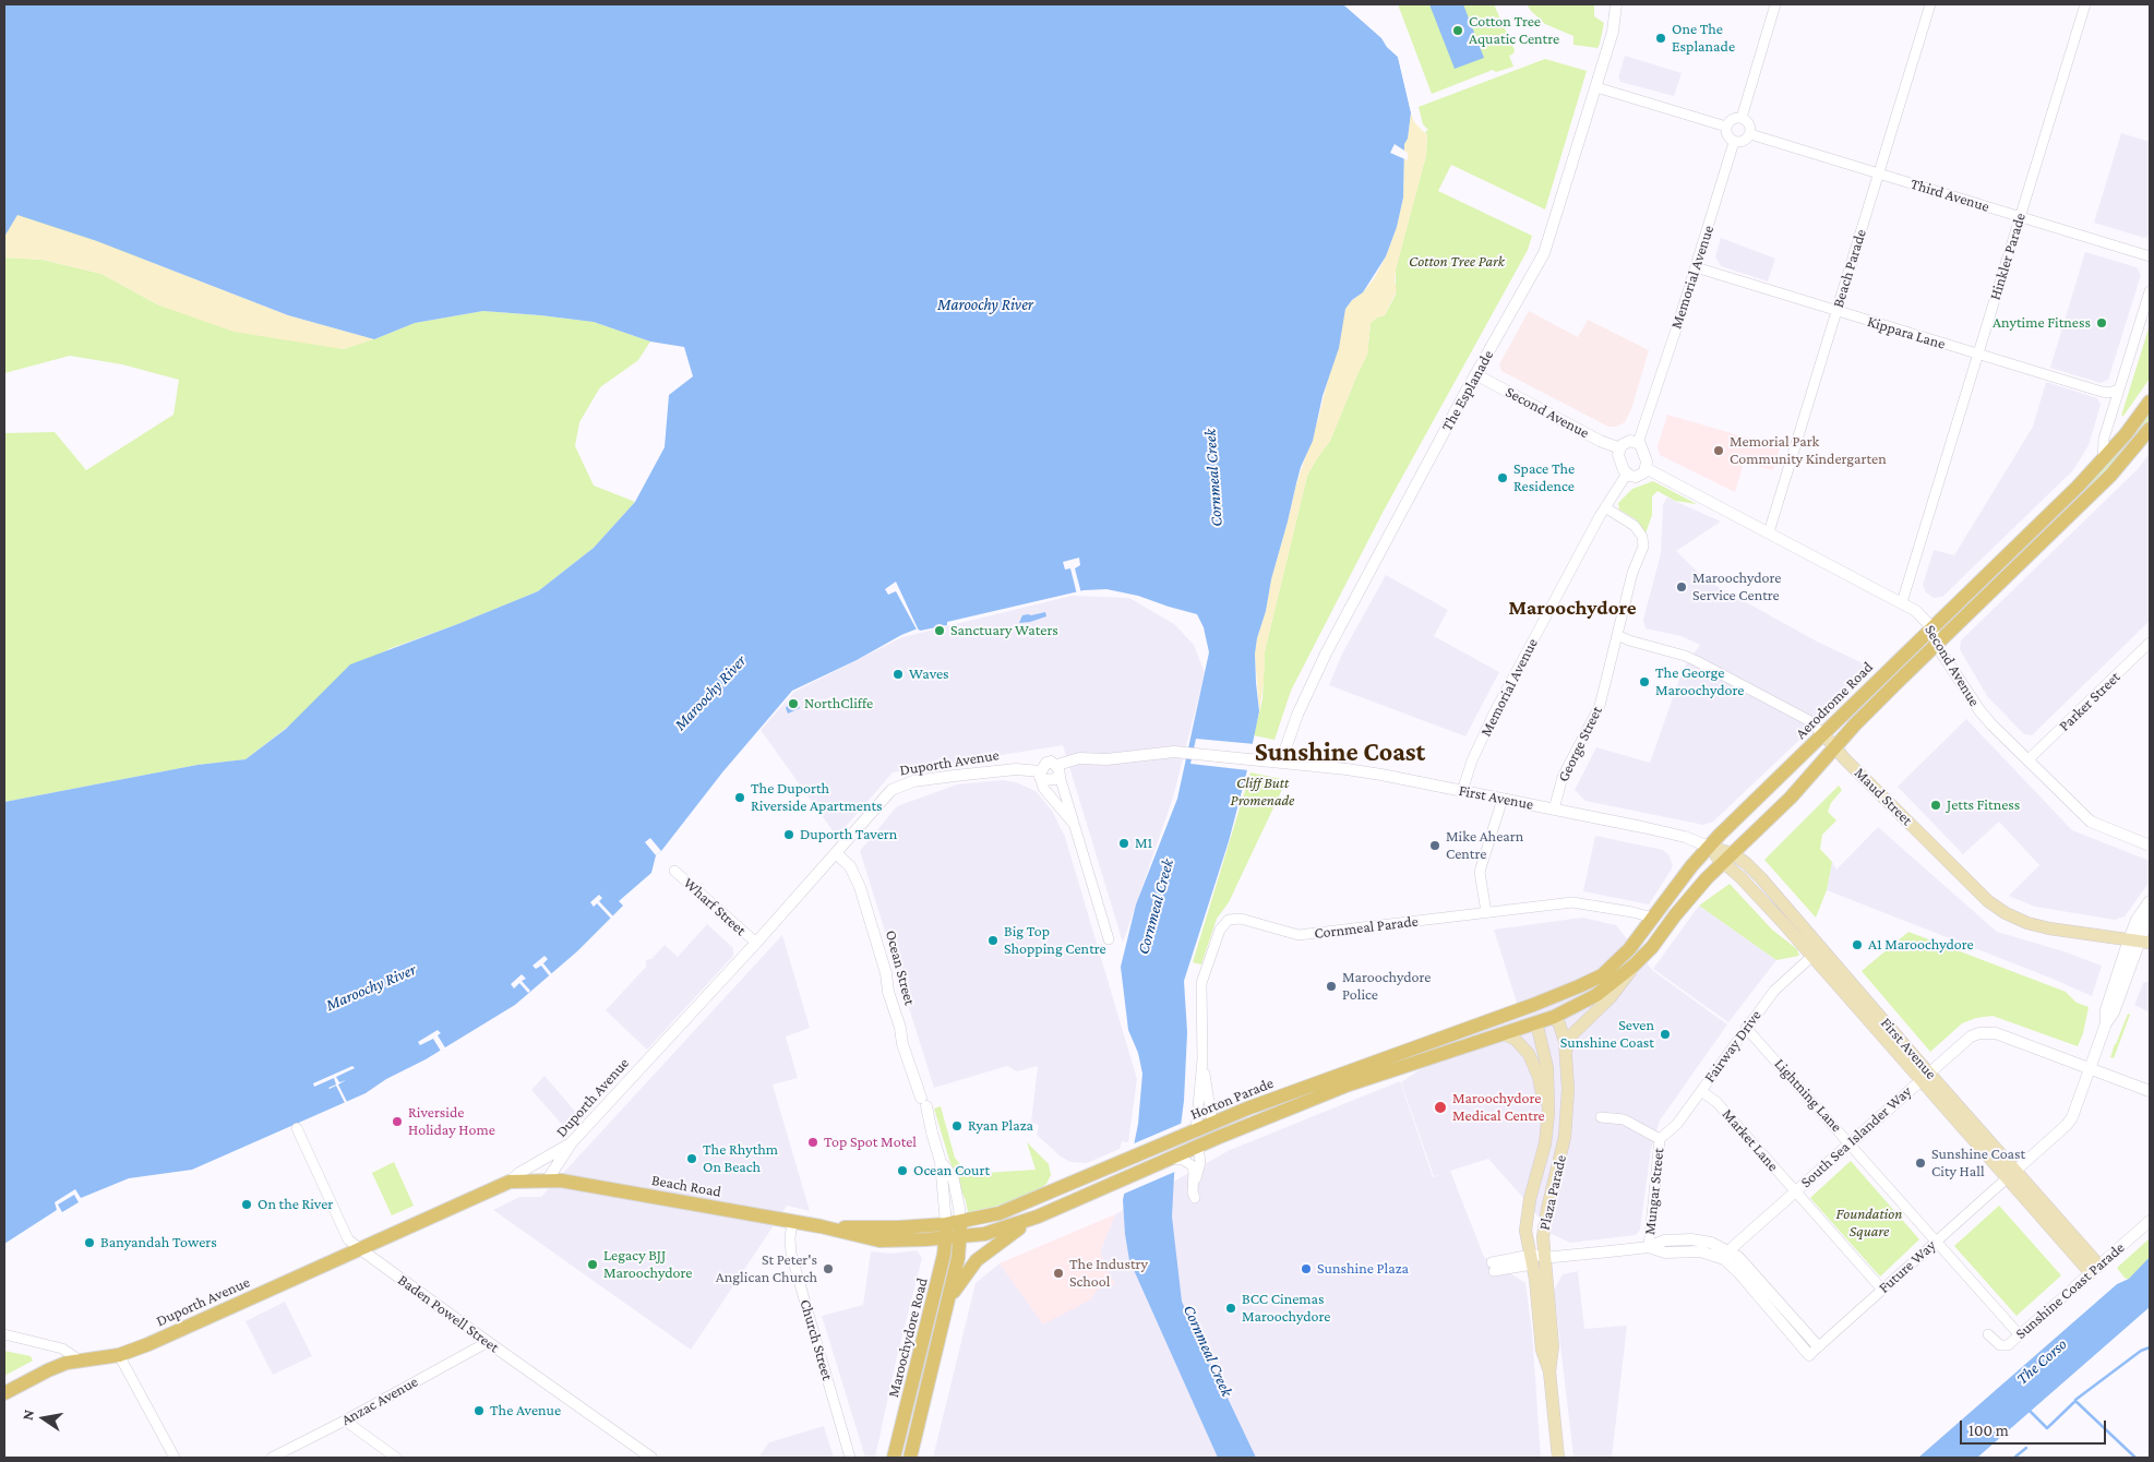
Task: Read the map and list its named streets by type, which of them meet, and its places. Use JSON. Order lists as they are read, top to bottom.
{
  "streets": {
    "main road": [
      "Aerodrome Road",
      "Duporth Avenue",
      "Maud Street",
      "First Avenue",
      "Horton Parade",
      "Beach Road",
      "Plaza Parade",
      "Maroochydore Road"
    ],
    "street": [
      "Third Avenue",
      "Hinkler Parade",
      "Beach Parade",
      "Memorial Avenue",
      "Kippara Lane",
      "The Esplanade",
      "Second Avenue",
      "Parker Street",
      "George Street",
      "Wharf Street",
      "Cornmeal Parade",
      "Ocean Street",
      "Fairway Drive",
      "Lightning Lane",
      "South Sea Islander Way",
      "Market Lane",
      "Mungar Street",
      "Future Way",
      "Sunshine Coast Parade",
      "Baden Powell Street",
      "Church Street",
      "Anzac Avenue"
    ]
  },
  "crossings": [
    ["Third Avenue", "Hinkler Parade"],
    ["Third Avenue", "Beach Parade"],
    ["Third Avenue", "Memorial Avenue"],
    ["Hinkler Parade", "Kippara Lane"],
    ["Hinkler Parade", "Second Avenue"],
    ["Beach Parade", "Kippara Lane"],
    ["Beach Parade", "Second Avenue"],
    ["Memorial Avenue", "Kippara Lane"],
    ["Memorial Avenue", "Second Avenue"],
    ["Memorial Avenue", "George Street"],
    ["Memorial Avenue", "First Avenue"],
    ["The Esplanade", "Second Avenue"],
    ["The Esplanade", "First Avenue"],
    ["Second Avenue", "Aerodrome Road"],
    ["Second Avenue", "Parker Street"],
    ["Aerodrome Road", "Maud Street"],
    ["Aerodrome Road", "First Avenue"],
    ["Aerodrome Road", "Cornmeal Parade"],
    ["Aerodrome Road", "Horton Parade"],
    ["Aerodrome Road", "Plaza Parade"],
    ["George Street", "Maud Street"],
    ["George Street", "First Avenue"],
    ["Duporth Avenue", "Wharf Street"],
    ["Duporth Avenue", "Ocean Street"],
    ["Duporth Avenue", "Beach Road"],
    ["Duporth Avenue", "Baden Powell Street"],
    ["Maud Street", "Future Way"],
    ["First Avenue", "Fairway Drive"],
    ["First Avenue", "South Sea Islander Way"],
    ["First Avenue", "Future Way"],
    ["First Avenue", "Sunshine Coast Parade"],
    ["Cornmeal Parade", "Horton Parade"],
    ["Ocean Street", "Horton Parade"],
    ["Ocean Street", "Beach Road"],
    ["Ocean Street", "Maroochydore Road"],
    ["Fairway Drive", "Lightning Lane"],
    ["Fairway Drive", "Market Lane"],
    ["Fairway Drive", "Mungar Street"],
    ["Lightning Lane", "South Sea Islander Way"],
    ["Lightning Lane", "Future Way"],
    ["Lightning Lane", "Sunshine Coast Parade"],
    ["Horton Parade", "Beach Road"],
    ["Horton Parade", "Plaza Parade"],
    ["Horton Parade", "Maroochydore Road"],
    ["South Sea Islander Way", "Market Lane"],
    ["South Sea Islander Way", "Future Way"],
    ["Market Lane", "Future Way"],
    ["Beach Road", "Maroochydore Road"],
    ["Beach Road", "Church Street"],
    ["Mungar Street", "Plaza Parade"],
    ["Baden Powell Street", "Anzac Avenue"]
  ],
  "districts": ["Maroochydore", "Sunshine Coast"],
  "water": ["Maroochy River", "Cornmeal Creek", "The Corso"],
  "parks": ["Cotton Tree Park", "Cliff Butt Promenade", "Foundation Square"],
  "places": [
    "Cotton Tree Aquatic Centre",
    "One The Esplanade",
    "Anytime Fitness",
    "Memorial Park Community Kindergarten",
    "Space The Residence",
    "Maroochydore Service Centre",
    "Sanctuary Waters",
    "Waves",
    "The George Maroochydore",
    "NorthCliffe",
    "The Duporth Riverside Apartments",
    "Jetts Fitness",
    "Duporth Tavern",
    "M1",
    "Mike Ahearn Centre",
    "Big Top Shopping Centre",
    "A1 Maroochydore",
    "Maroochydore Police",
    "Seven Sunshine Coast",
    "Maroochydore Medical Centre",
    "Riverside Holiday Home",
    "Ryan Plaza",
    "Top Spot Motel",
    "The Rhythm On Beach",
    "Sunshine Coast City Hall",
    "Ocean Court",
    "On the River",
    "Banyandah Towers",
    "Legacy BJJ Maroochydore",
    "St Peter's Anglican Church",
    "Sunshine Plaza",
    "The Industry School",
    "BCC Cinemas Maroochydore",
    "The Avenue"
  ],
  "scale_bar": "100 m",
  "north": "left"
}
